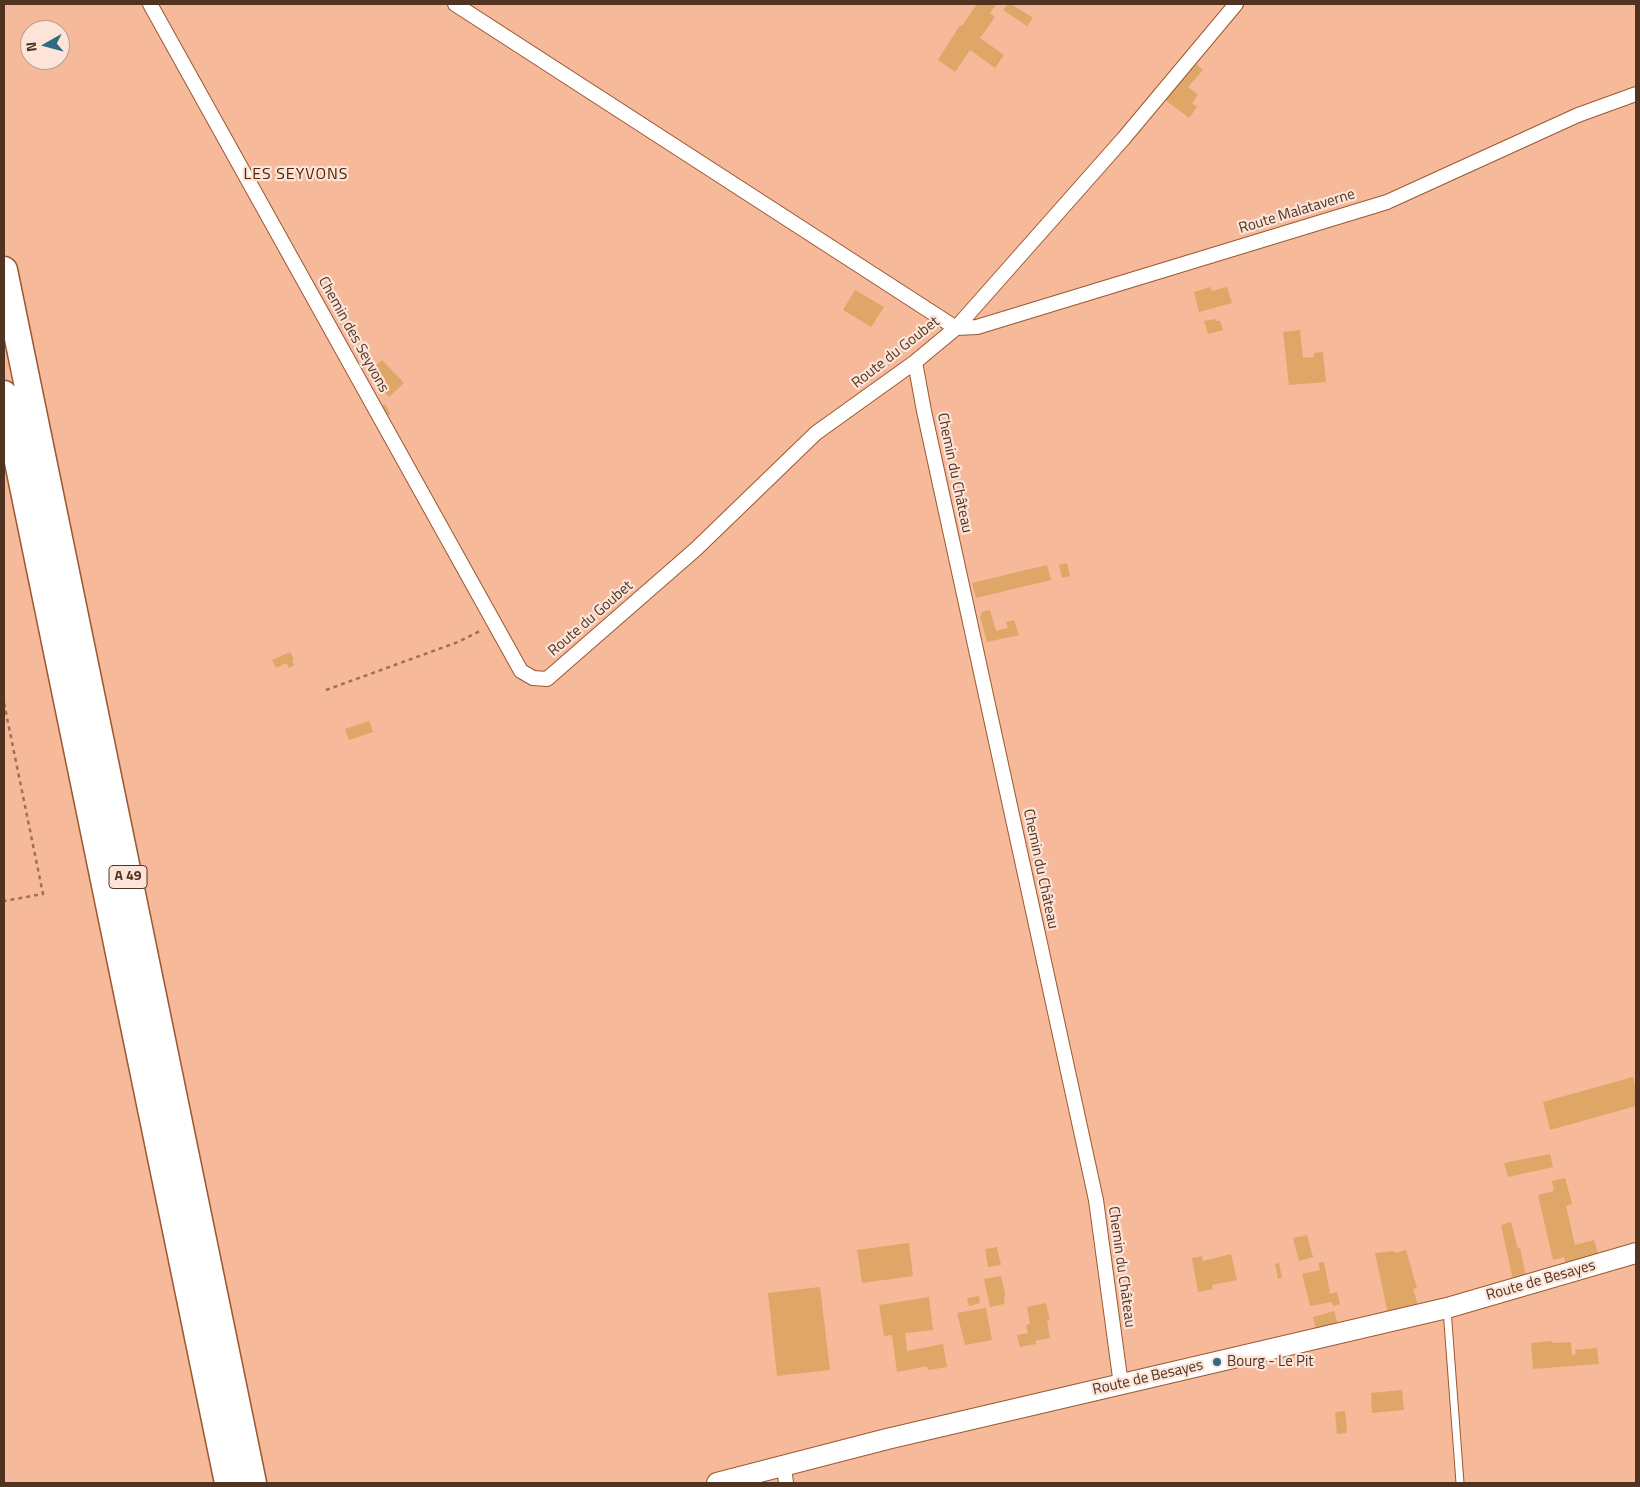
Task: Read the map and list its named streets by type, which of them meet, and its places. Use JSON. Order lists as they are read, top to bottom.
{
  "streets": {
    "highway": ["A 49"],
    "street": [
      "Route Malataverne",
      "Chemin des Seyvons",
      "Route du Goubet",
      "Chemin du Château",
      "Route de Besayes"
    ]
  },
  "crossings": [
    ["Route Malataverne", "Route du Goubet"],
    ["Chemin des Seyvons", "Route du Goubet"],
    ["Route du Goubet", "Chemin du Château"],
    ["Chemin du Château", "Route de Besayes"]
  ],
  "districts": ["LES SEYVONS"],
  "places": ["Bourg - Le Pit"],
  "north": "left"
}
